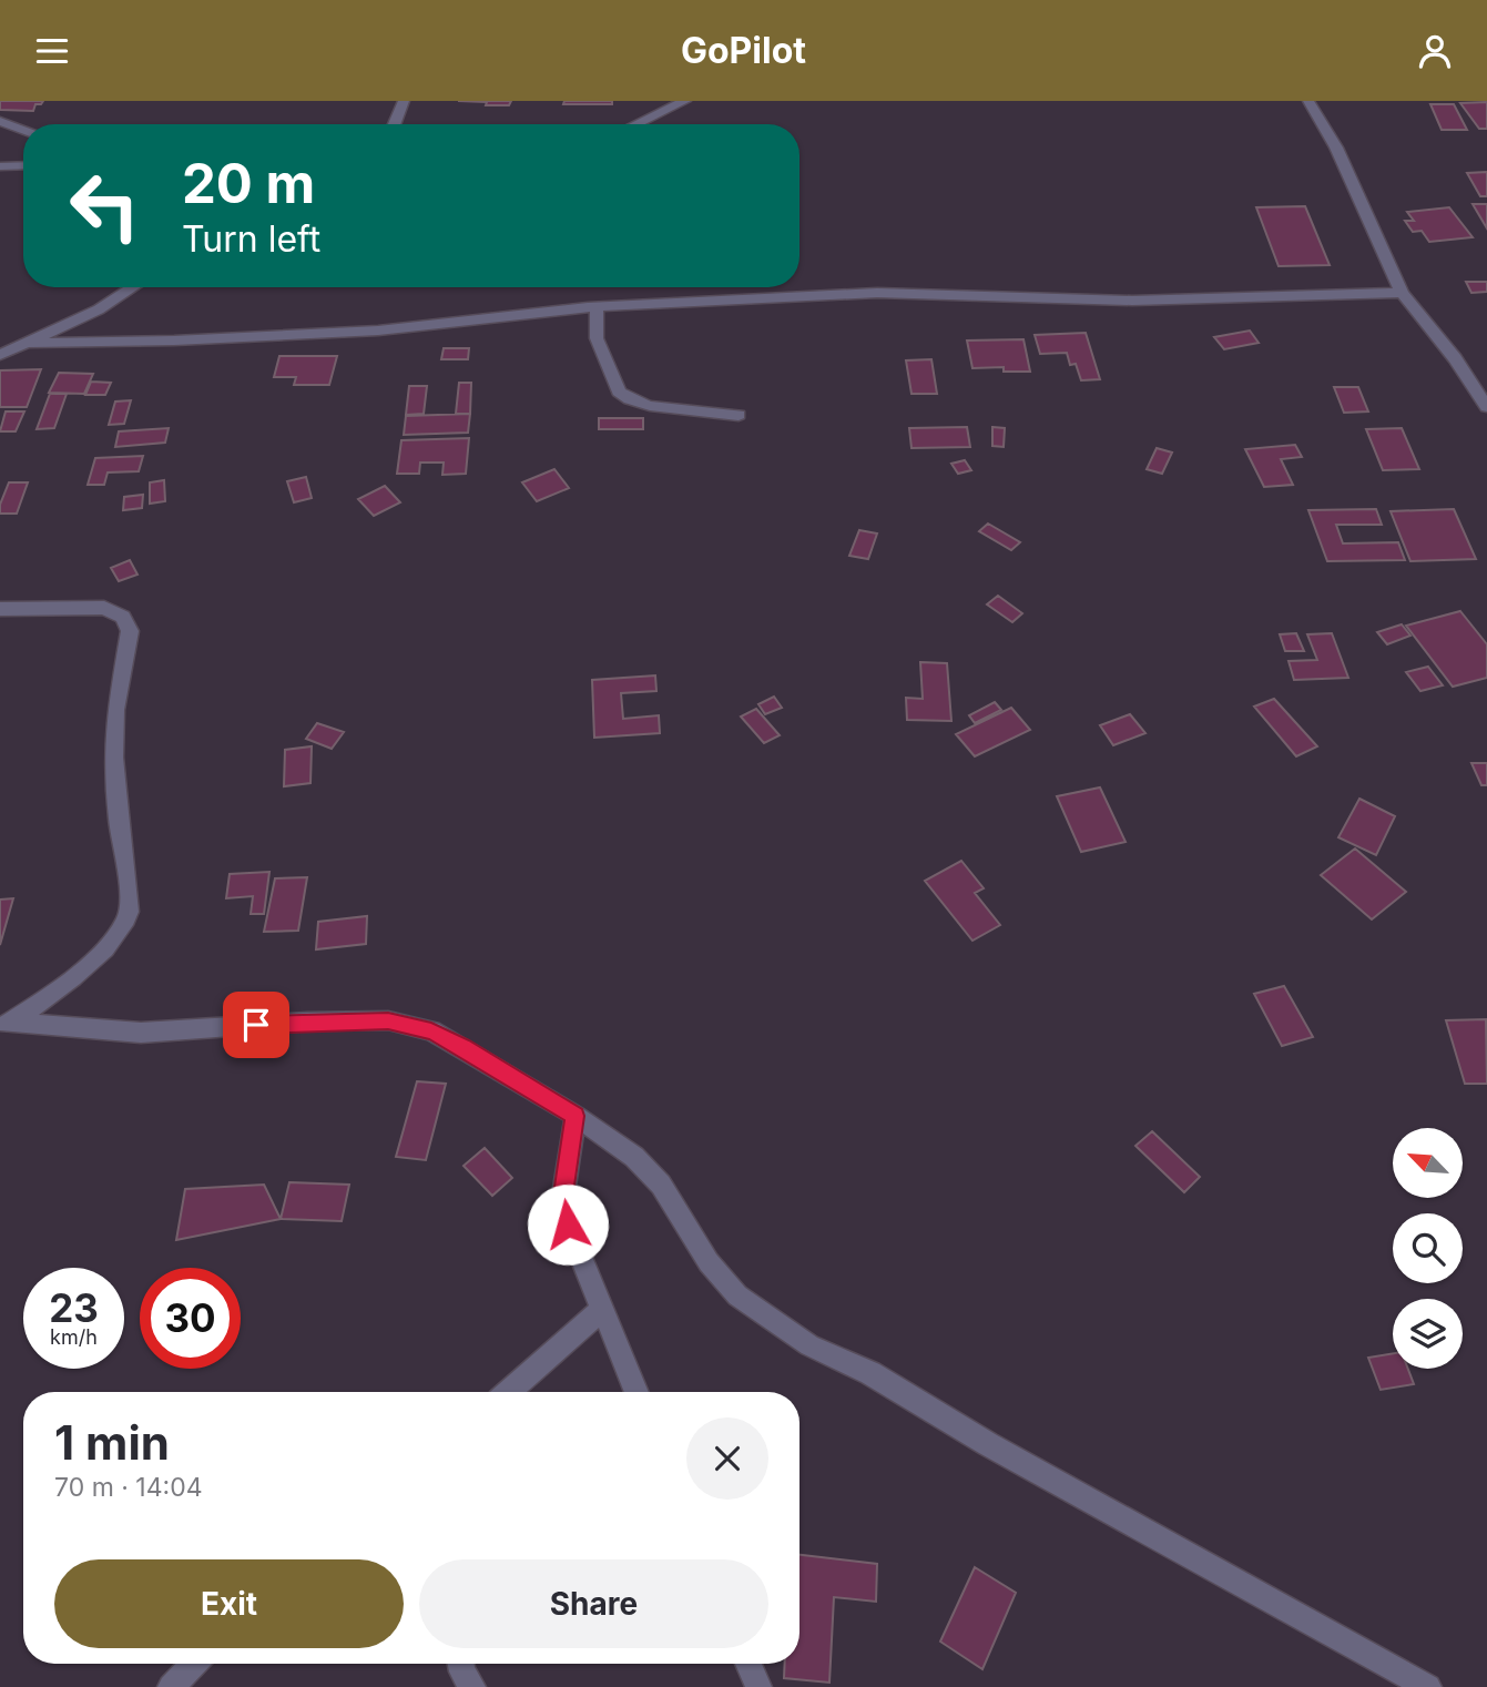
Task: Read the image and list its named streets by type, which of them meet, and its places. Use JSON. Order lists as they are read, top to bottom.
{
  "north": "top left",
  "page": {
    "header": "GoPilot",
    "turn": ["20 m", "Turn left"],
    "speed": "23 km/h",
    "limit": "30",
    "heading": ["1 min", "70 m · 14:04"],
    "buttons": ["Exit", "Share"]
  }
}
